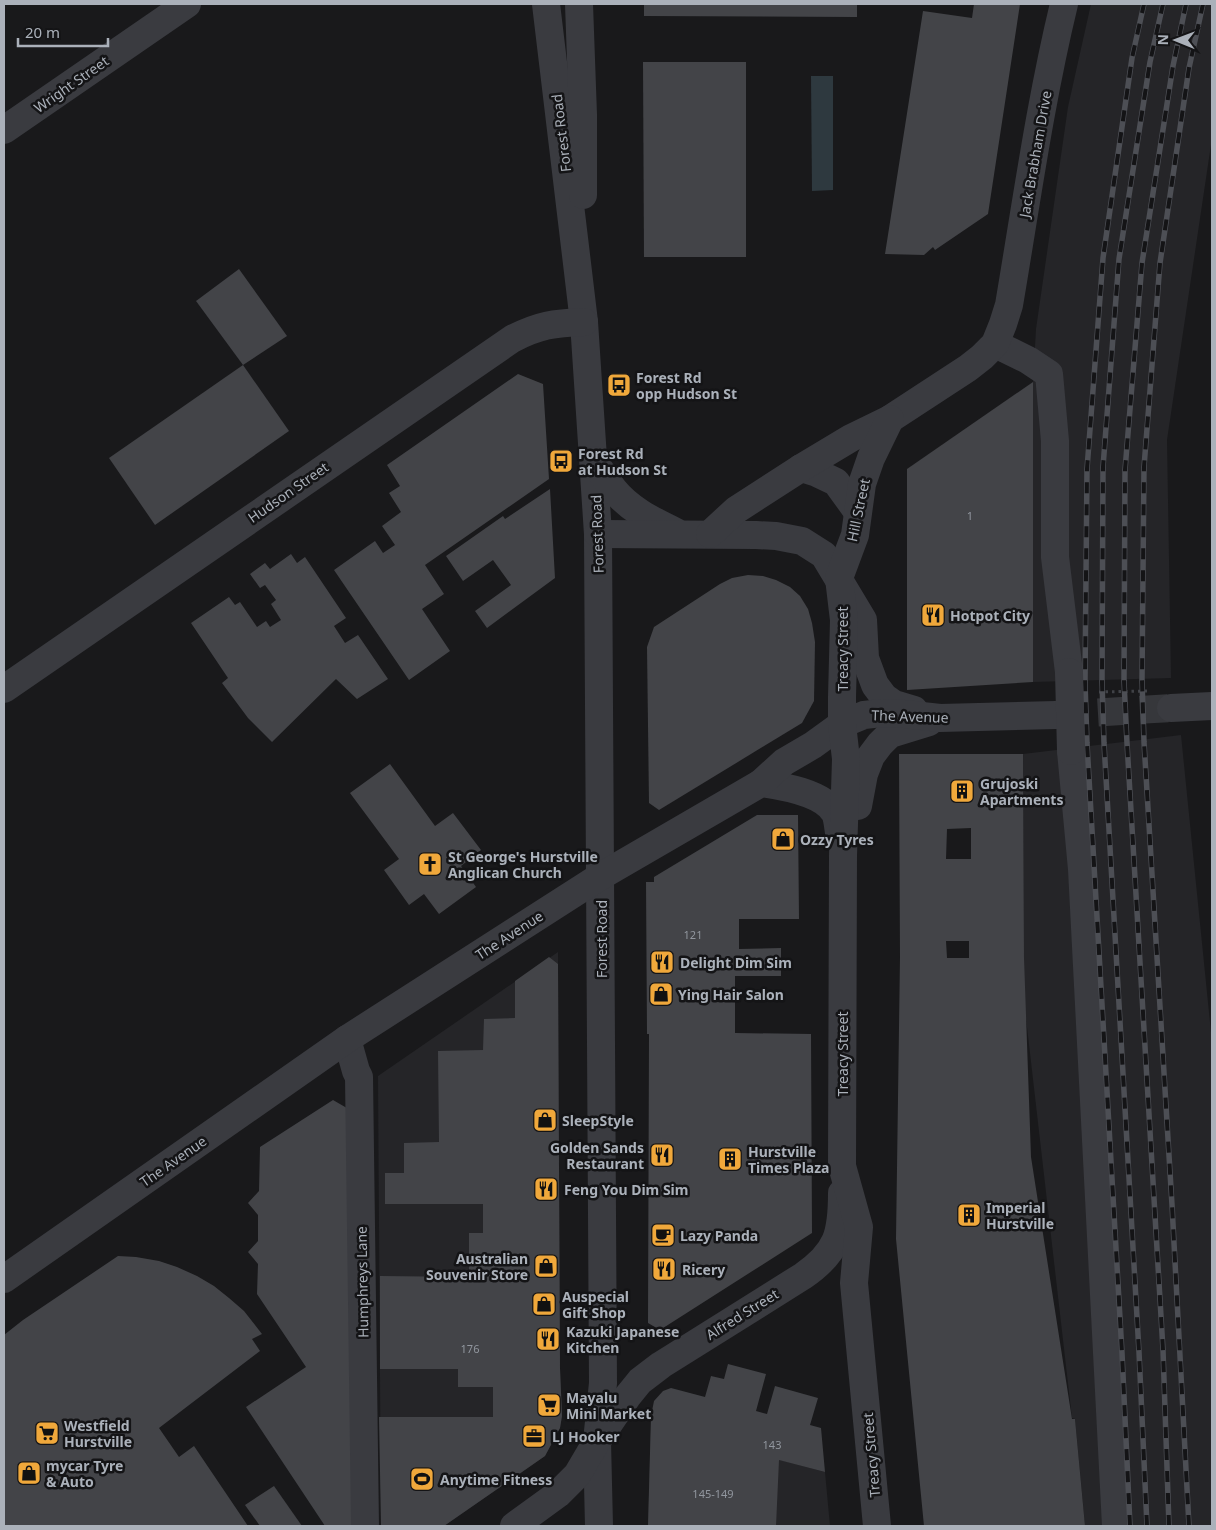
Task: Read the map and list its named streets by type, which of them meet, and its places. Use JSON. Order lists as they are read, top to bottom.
{
  "streets": {
    "street": [
      "Wright Street",
      "Forest Road",
      "Jack Brabham Drive",
      "Hudson Street",
      "Hill Street",
      "Treacy Street",
      "The Avenue",
      "Humphreys Lane",
      "Alfred Street"
    ]
  },
  "crossings": [
    ["Forest Road", "Hudson Street"],
    ["Forest Road", "The Avenue"],
    ["Forest Road", "Alfred Street"],
    ["Hill Street", "Treacy Street"],
    ["Treacy Street", "The Avenue"],
    ["Treacy Street", "Alfred Street"],
    ["The Avenue", "Humphreys Lane"]
  ],
  "places": {
    "bus stop": ["Forest Rd opp Hudson St", "Forest Rd at Hudson St"],
    "restaurant": [
      "Hotpot City",
      "Delight Dim Sim",
      "Golden Sands Restaurant",
      "Feng You Dim Sim",
      "Ricery",
      "Kazuki Japanese Kitchen"
    ],
    "building": ["Grujoski Apartments", "Hurstville Times Plaza", "Imperial Hurstville"],
    "shop": [
      "Ozzy Tyres",
      "Ying Hair Salon",
      "SleepStyle",
      "Australian Souvenir Store",
      "Auspecial Gift Shop",
      "mycar Tyre & Auto"
    ],
    "church": ["St George's Hurstville Anglican Church"],
    "cafe": ["Lazy Panda"],
    "supermarket": ["Mayalu Mini Market", "Westfield Hurstville"],
    "office": ["LJ Hooker"],
    "sports": ["Anytime Fitness"]
  },
  "house_numbers": [
    "1",
    "121",
    "176",
    "143",
    "145-149"
  ],
  "scale_bar": "20 m",
  "north": "left"
}
